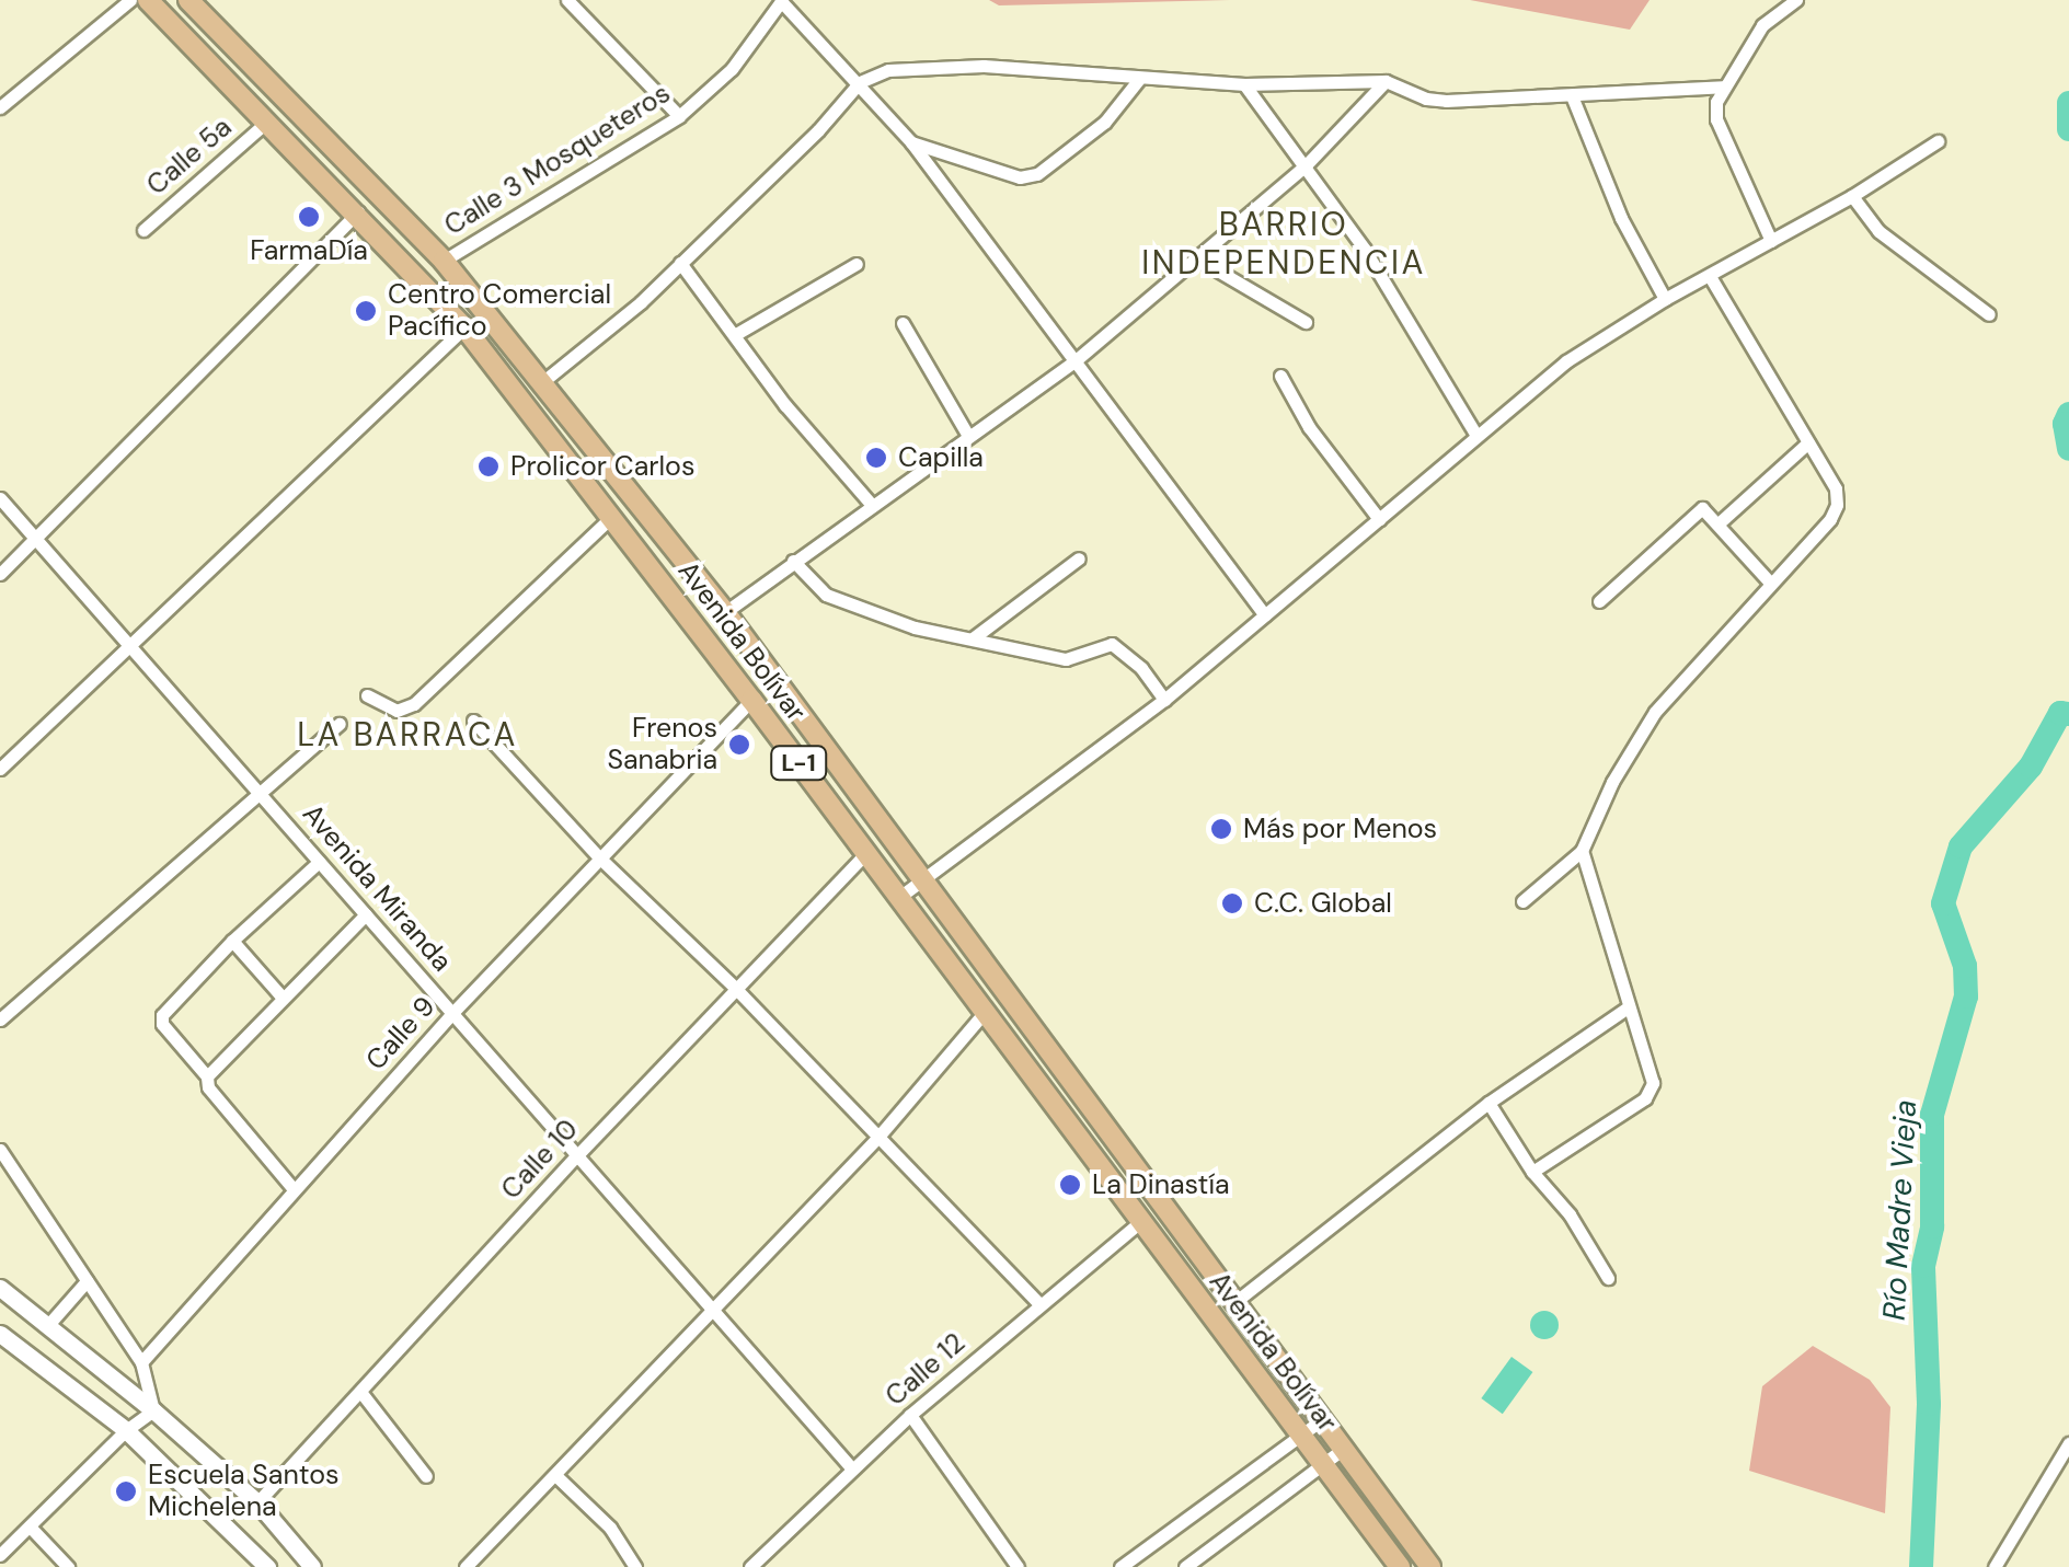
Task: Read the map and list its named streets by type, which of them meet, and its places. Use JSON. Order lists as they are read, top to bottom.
{
  "streets": {
    "main road": ["Avenida Bolívar", "L-1"],
    "street": [
      "Calle 5a",
      "Calle 3 Mosqueteros",
      "Avenida Miranda",
      "Calle 9",
      "Calle 10",
      "Calle 12"
    ]
  },
  "crossings": [
    ["Calle 5a", "Avenida Bolívar"],
    ["Calle 3 Mosqueteros", "Avenida Bolívar"],
    ["Avenida Bolívar", "Calle 9"],
    ["Avenida Bolívar", "Calle 10"],
    ["Avenida Bolívar", "Calle 12"],
    ["Avenida Miranda", "Calle 9"],
    ["Avenida Miranda", "Calle 10"],
    ["Avenida Miranda", "Calle 12"]
  ],
  "districts": ["BARRIO INDEPENDENCIA", "LA BARRACA"],
  "water": ["Río Madre Vieja"],
  "places": [
    "FarmaDía",
    "Centro Comercial Pacífico",
    "Capilla",
    "Prolicor Carlos",
    "Frenos Sanabria",
    "Más por Menos",
    "C.C. Global",
    "La Dinastía",
    "Escuela Santos Michelena"
  ]
}
